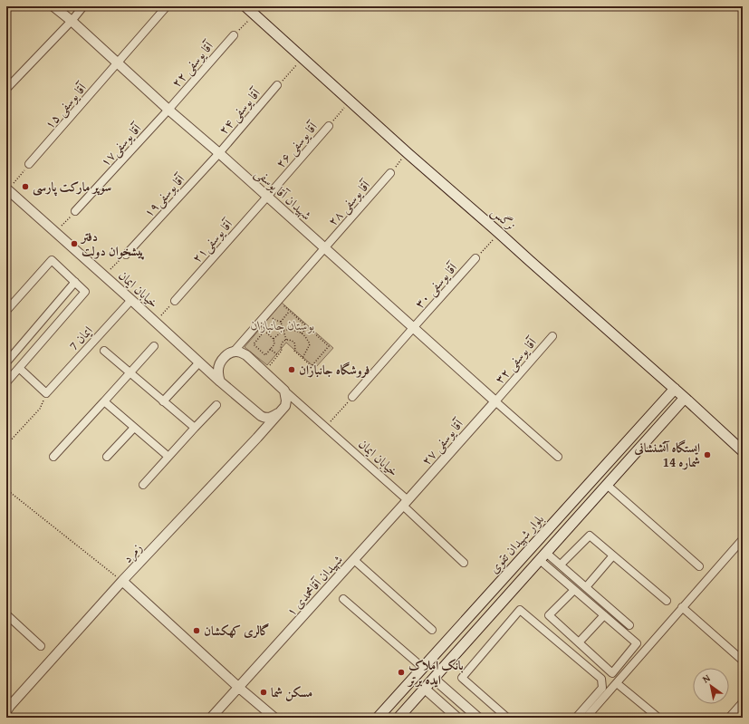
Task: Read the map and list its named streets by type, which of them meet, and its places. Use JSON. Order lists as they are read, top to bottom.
{
  "streets": {
    "main road": ["نرگس", "بلوار شهیدان تقوی"],
    "street": [
      "آقا یوسفی ۲۲",
      "آقا یوسفی ۱۵",
      "آقا یوسفی ۲۴",
      "آقا یوسفی۱۷",
      "آقا یوسفی ۲۶",
      "شهیدان آقا یوسفی",
      "آقا یوسفی۱۹",
      "آقا یوسفی ۲۸",
      "آقا یوسفی۲۱",
      "آقا یوسفی ۳۰",
      "خیابان ایمان",
      "ایمان 7",
      "آقا یوسفی ۳۲",
      "آقا یوسفی ۲۷",
      "زمرد",
      "شهیدان آقامحمدی ۱"
    ]
  },
  "crossings": [
    ["آقا یوسفی ۲۲", "آقا یوسفی۱۷"],
    ["آقا یوسفی ۲۲", "شهیدان آقا یوسفی"],
    ["آقا یوسفی ۱۵", "شهیدان آقا یوسفی"],
    ["آقا یوسفی ۲۴", "شهیدان آقا یوسفی"],
    ["آقا یوسفی ۲۴", "آقا یوسفی۱۹"],
    ["آقا یوسفی۱۷", "شهیدان آقا یوسفی"],
    ["آقا یوسفی ۲۶", "شهیدان آقا یوسفی"],
    ["آقا یوسفی ۲۶", "آقا یوسفی۲۱"],
    ["شهیدان آقا یوسفی", "آقا یوسفی۱۹"],
    ["شهیدان آقا یوسفی", "آقا یوسفی ۲۸"],
    ["شهیدان آقا یوسفی", "آقا یوسفی۲۱"],
    ["شهیدان آقا یوسفی", "آقا یوسفی ۳۰"],
    ["شهیدان آقا یوسفی", "آقا یوسفی ۳۲"],
    ["شهیدان آقا یوسفی", "آقا یوسفی ۲۷"],
    ["نرگس", "بلوار شهیدان تقوی"],
    ["خیابان ایمان", "ایمان 7"],
    ["خیابان ایمان", "آقا یوسفی ۲۷"],
    ["خیابان ایمان", "شهیدان آقامحمدی ۱"],
    ["آقا یوسفی ۳۲", "آقا یوسفی ۲۷"],
    ["آقا یوسفی ۲۷", "شهیدان آقامحمدی ۱"]
  ],
  "parks": ["بوستان جانبازان"],
  "places": [
    "سوپر مارکت پارسی",
    "دفتر پیشخوان دولت",
    "فروشگاه جانبازان",
    "ایستگاه آتشنشانی شماره 14",
    "گالری کهکشان",
    "بانک املاک ایده برتر",
    "مسکن شما"
  ],
  "north": "top left"
}
